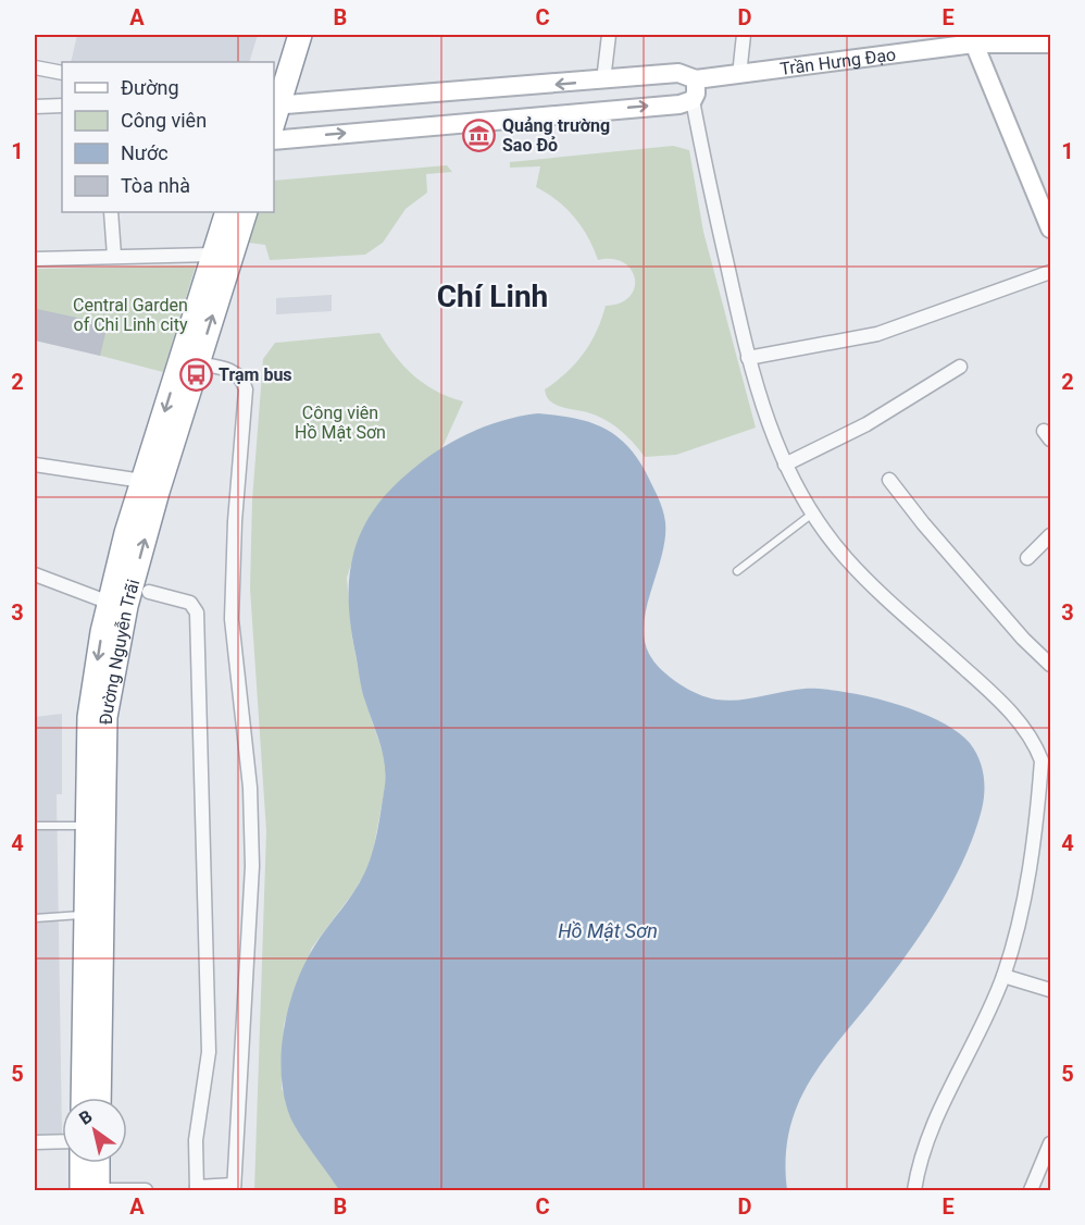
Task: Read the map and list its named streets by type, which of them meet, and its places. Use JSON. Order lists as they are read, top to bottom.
{
  "streets": {
    "highway": ["Đường Nguyễn Trãi"],
    "street": ["Trần Hưng Đạo"]
  },
  "districts": ["Chí Linh"],
  "water": ["Hồ Mật Sơn"],
  "parks": ["Central Garden of Chi Linh city", "Công viên Hồ Mật Sơn"],
  "places": {
    "museum": ["Quảng trường Sao Đỏ"],
    "bus stop": ["Trạm bus"]
  },
  "legend": [
    "Đường",
    "Công viên",
    "Nước",
    "Tòa nhà"
  ],
  "north": "top left",
  "grid": {
    "columns": [
      "A",
      "B",
      "C",
      "D",
      "E"
    ],
    "rows": [
      "1",
      "2",
      "3",
      "4",
      "5"
    ]
  }
}
